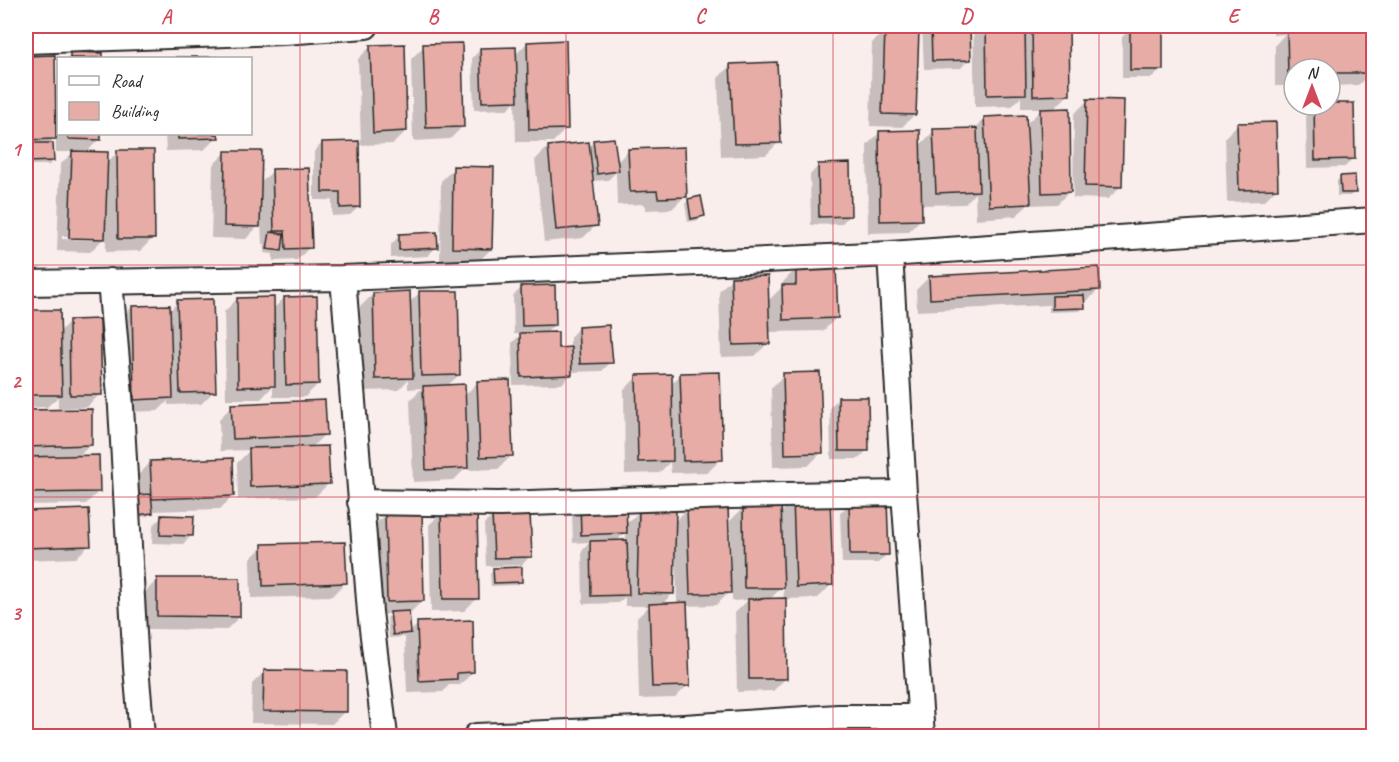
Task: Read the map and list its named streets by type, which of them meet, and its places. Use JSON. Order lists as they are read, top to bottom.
{
  "legend": ["Road", "Building"],
  "north": "top",
  "grid": {
    "columns": [
      "A",
      "B",
      "C",
      "D",
      "E"
    ],
    "rows": ["1", "2", "3"]
  }
}
